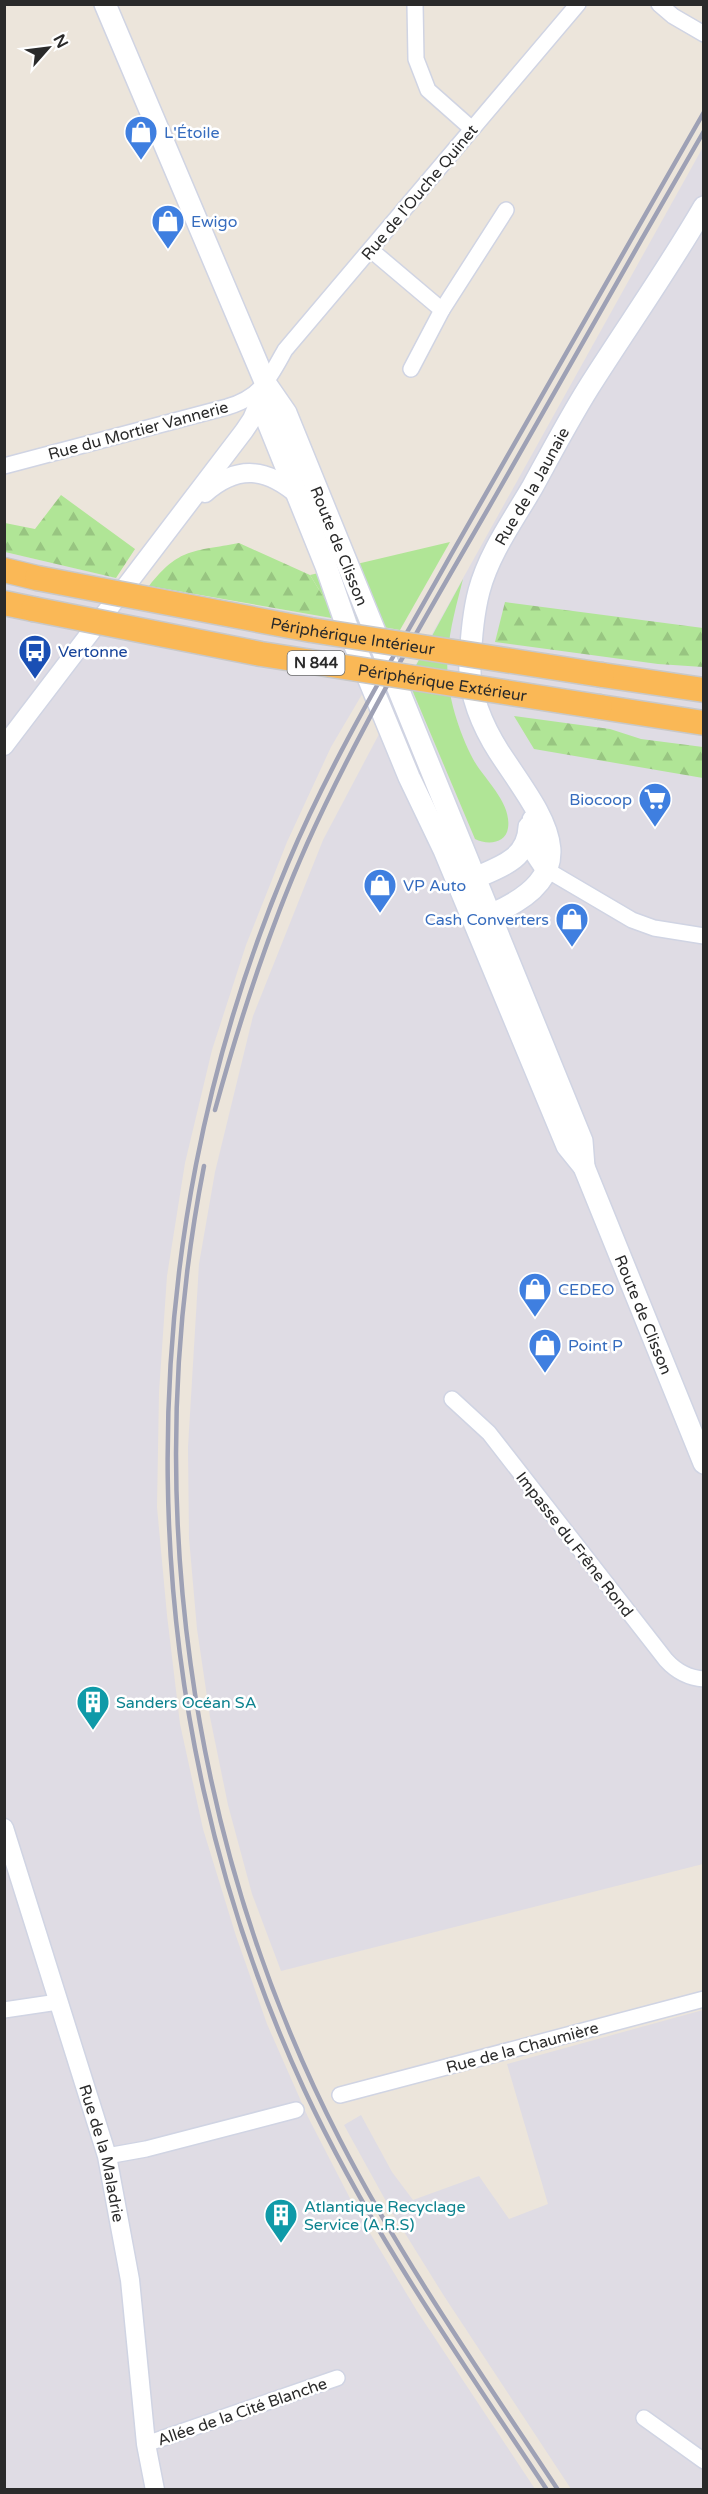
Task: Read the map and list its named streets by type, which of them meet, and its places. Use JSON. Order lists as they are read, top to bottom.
{
  "streets": {
    "highway": ["Périphérique Intérieur", "N 844", "Périphérique Extérieur"],
    "main road": ["Rue de la Jaunaie", "Route de Clisson"],
    "street": [
      "Rue de l'Ouche Quinet",
      "Rue du Mortier Vannerie",
      "Impasse du Frêne Rond",
      "Rue de la Chaumière",
      "Rue de la Maladrie",
      "Allée de la Cité Blanche"
    ]
  },
  "crossings": [
    ["Rue de l'Ouche Quinet", "Rue du Mortier Vannerie"],
    ["Rue de l'Ouche Quinet", "Route de Clisson"],
    ["Rue du Mortier Vannerie", "Route de Clisson"],
    ["Rue de la Jaunaie", "Route de Clisson"],
    ["Rue de la Maladrie", "Allée de la Cité Blanche"]
  ],
  "places": {
    "shop": [
      "L'Étoile",
      "Ewigo",
      "VP Auto",
      "Cash Converters",
      "CEDEO",
      "Point P"
    ],
    "bus stop": ["Vertonne"],
    "supermarket": ["Biocoop"],
    "building": ["Sanders Océan SA", "Atlantique Recyclage Service (A.R.S)"]
  },
  "north": "top right"
}
